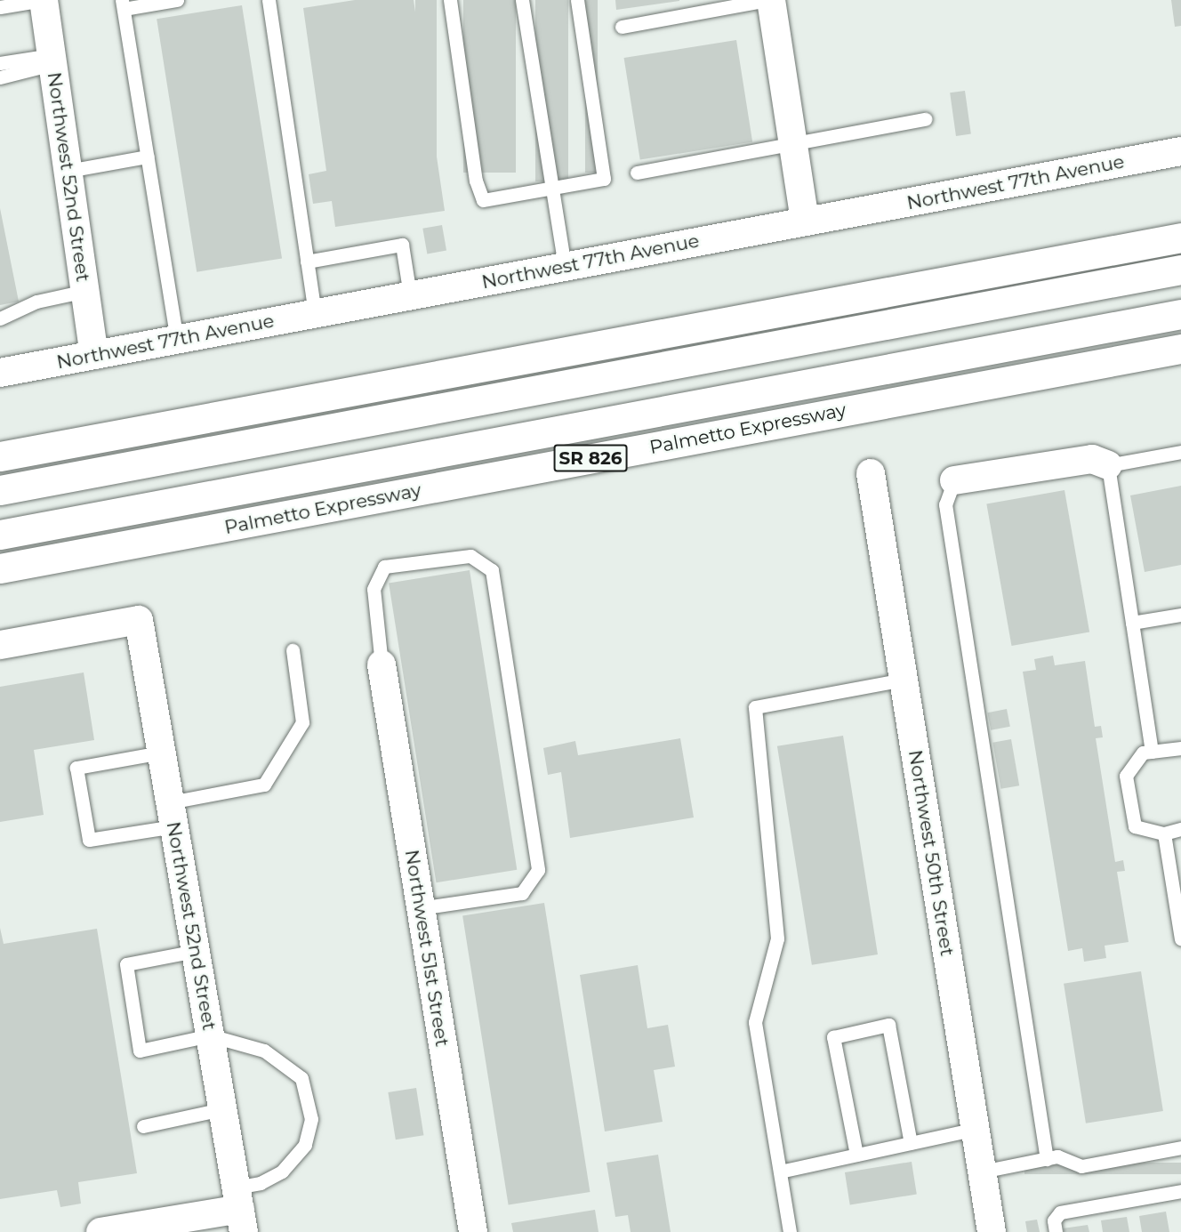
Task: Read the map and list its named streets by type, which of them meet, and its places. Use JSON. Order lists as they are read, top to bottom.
{
  "streets": {
    "highway": ["Palmetto Expressway", "SR 826"],
    "street": [
      "Northwest 52nd Street",
      "Northwest 77th Avenue",
      "Northwest 50th Street",
      "Northwest 51st Street"
    ]
  },
  "crossings": [
    ["Northwest 52nd Street", "Northwest 77th Avenue"]
  ]
}
